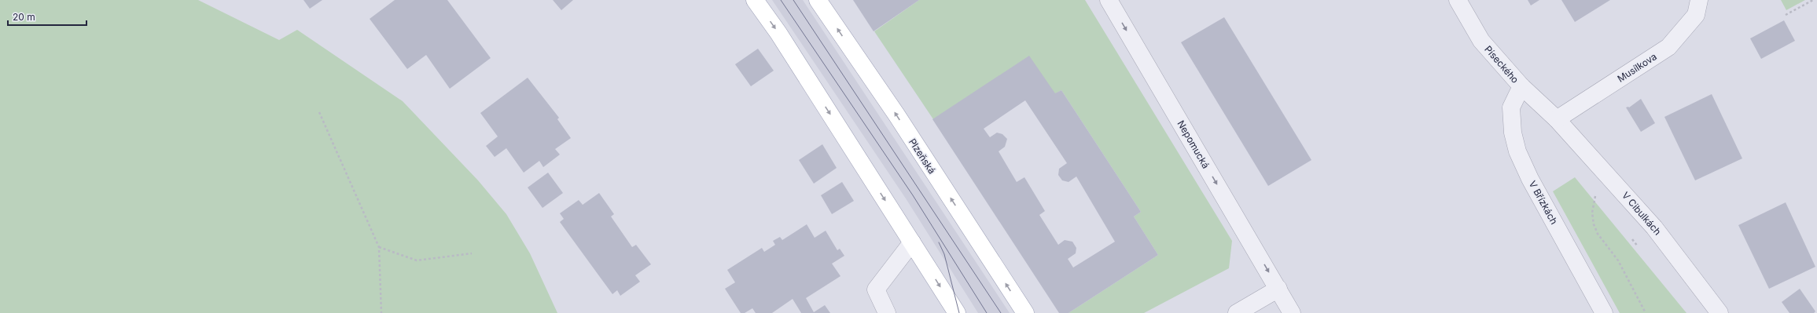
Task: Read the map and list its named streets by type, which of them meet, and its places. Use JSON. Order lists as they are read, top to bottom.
{
  "streets": {
    "main road": ["Plzeňská"],
    "street": [
      "Píseckého",
      "Musílkova",
      "Nepomucká",
      "V Břízkách",
      "V Cibulkách"
    ]
  },
  "crossings": [
    ["Píseckého", "Musílkova"],
    ["Píseckého", "V Břízkách"],
    ["Píseckého", "V Cibulkách"],
    ["Musílkova", "V Cibulkách"]
  ],
  "one_way": ["Nepomucká"],
  "scale_bar": "20 m"
}
